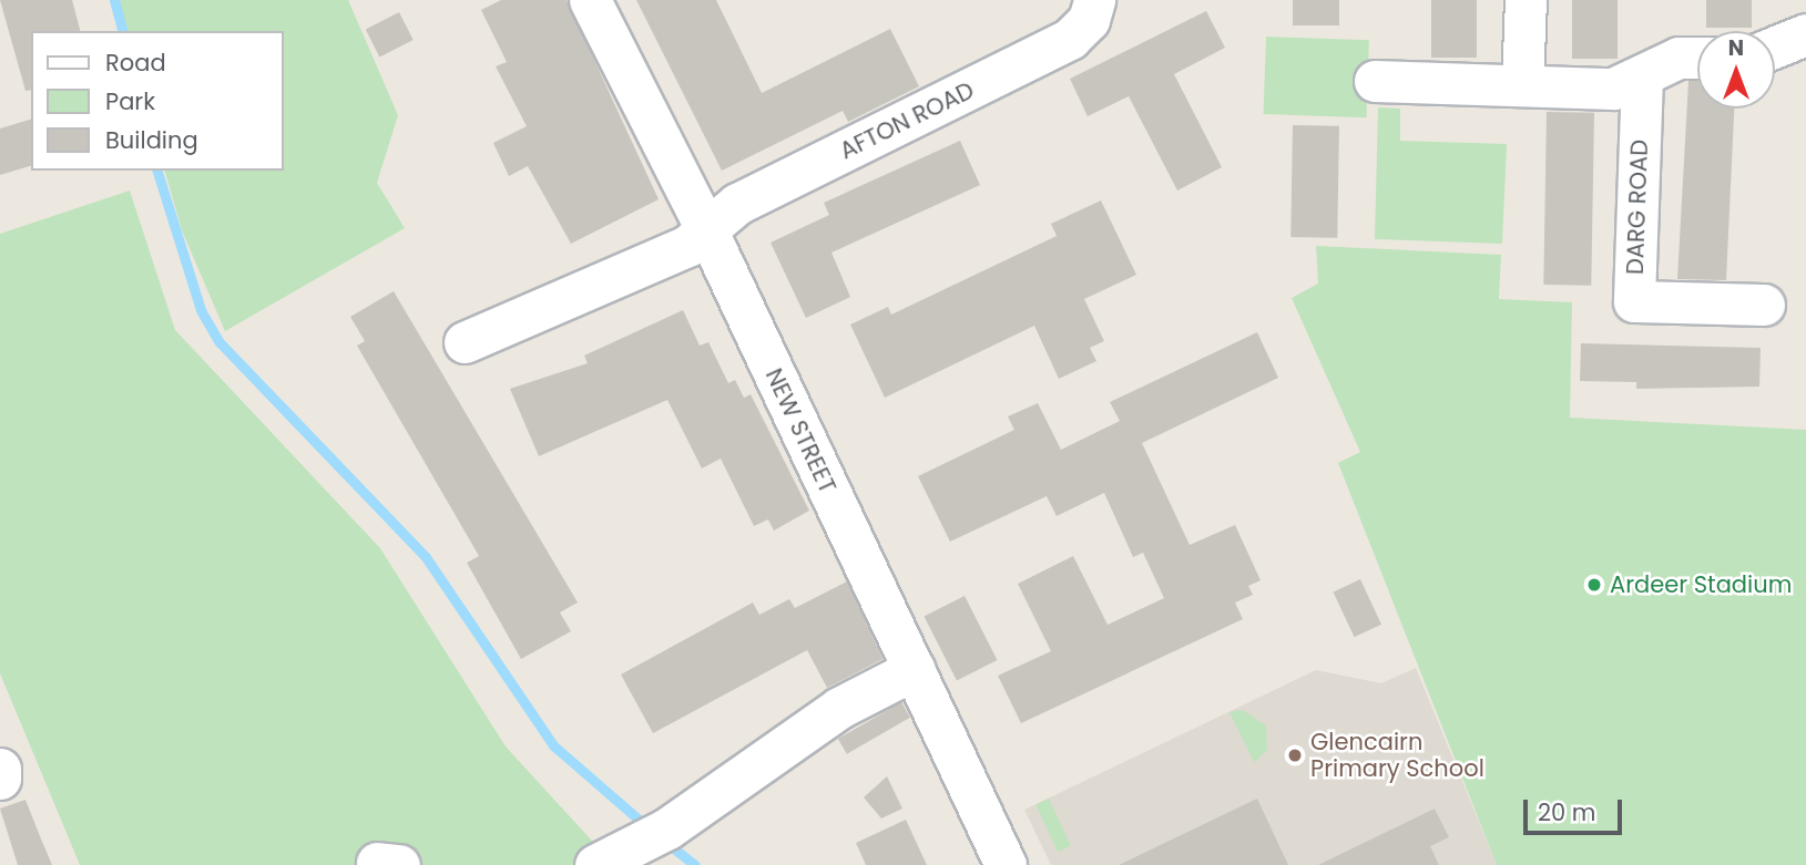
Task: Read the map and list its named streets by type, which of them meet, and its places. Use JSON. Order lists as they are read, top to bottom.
{
  "streets": {
    "street": ["AFTON ROAD", "DARG ROAD", "NEW STREET"]
  },
  "crossings": [
    ["AFTON ROAD", "NEW STREET"]
  ],
  "places": ["Ardeer Stadium", "Glencairn Primary School"],
  "legend": ["Road", "Park", "Building"],
  "scale_bar": "20 m",
  "north": "top"
}
